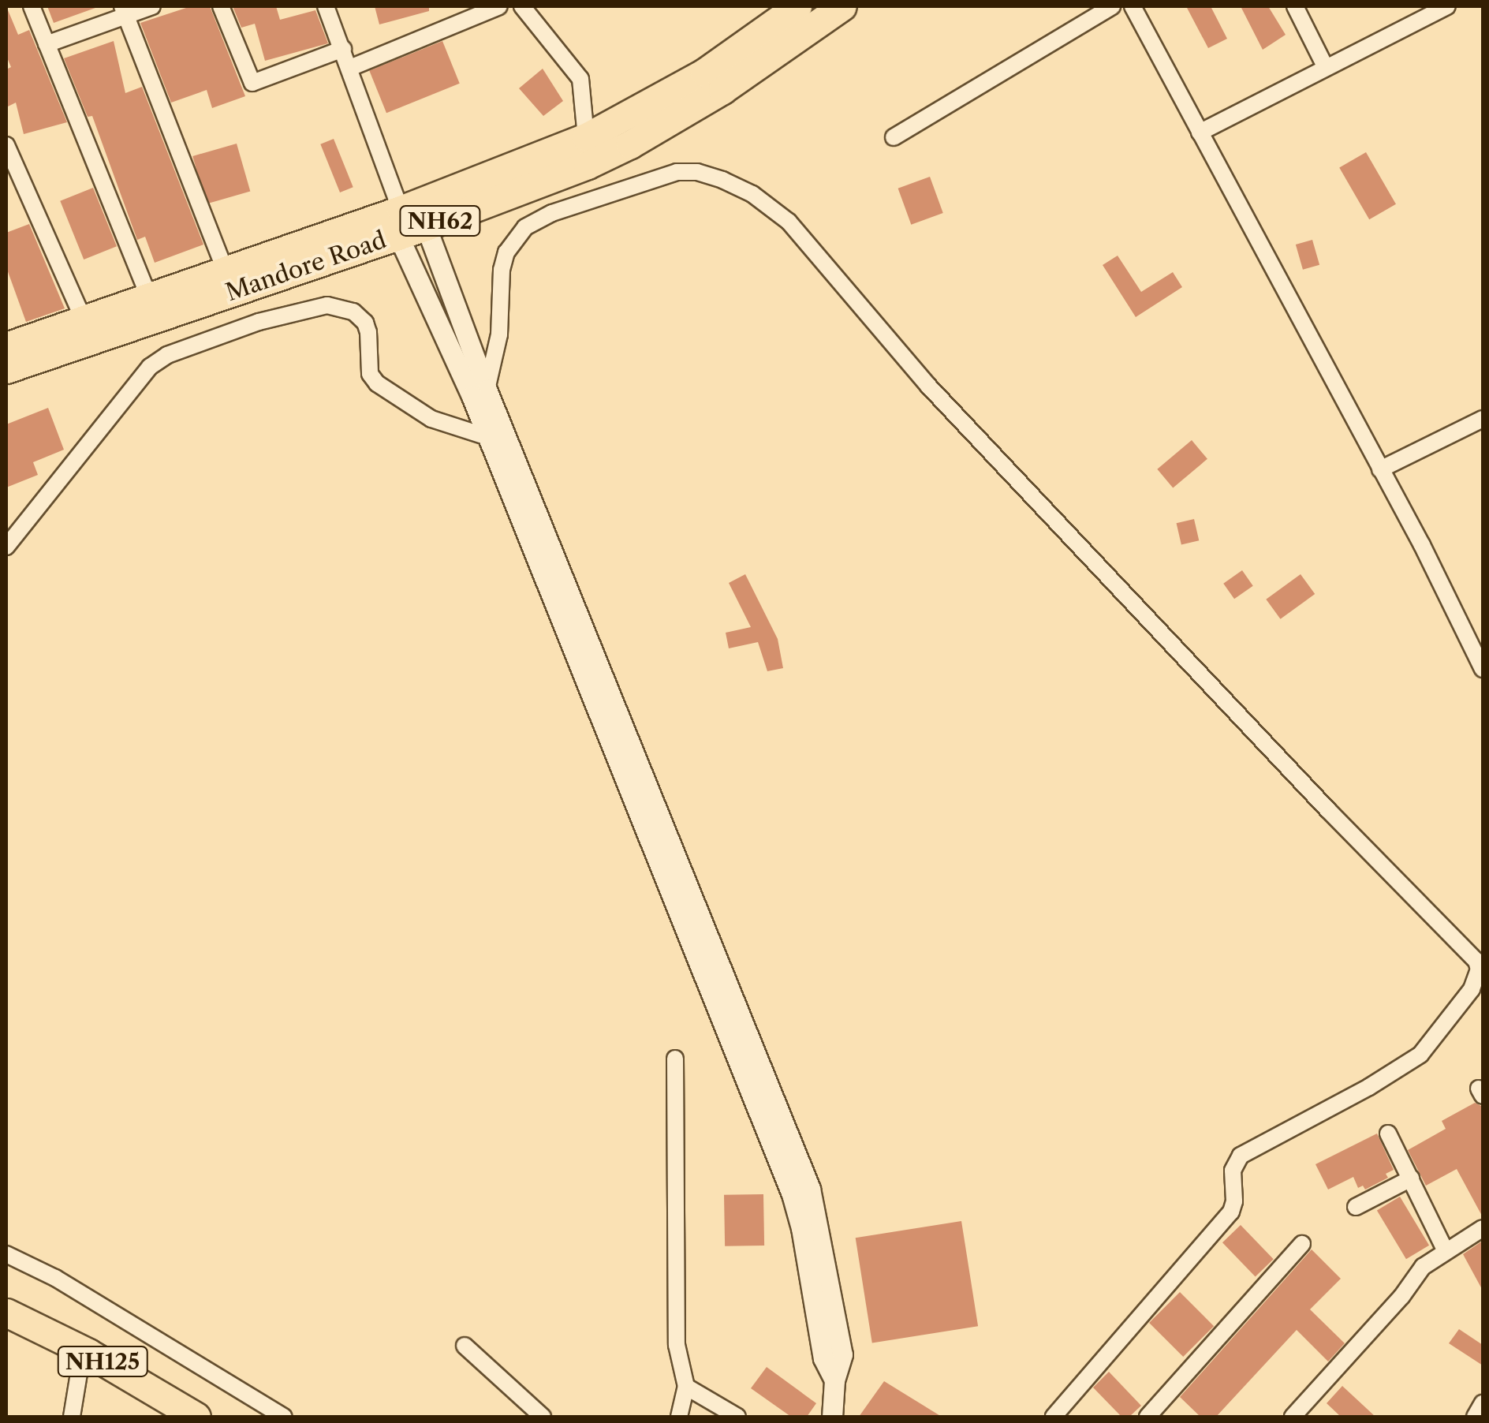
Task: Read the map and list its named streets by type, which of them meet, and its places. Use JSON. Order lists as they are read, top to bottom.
{
  "streets": {
    "highway": ["NH62", "Mandore Road", "NH125"]
  }
}
